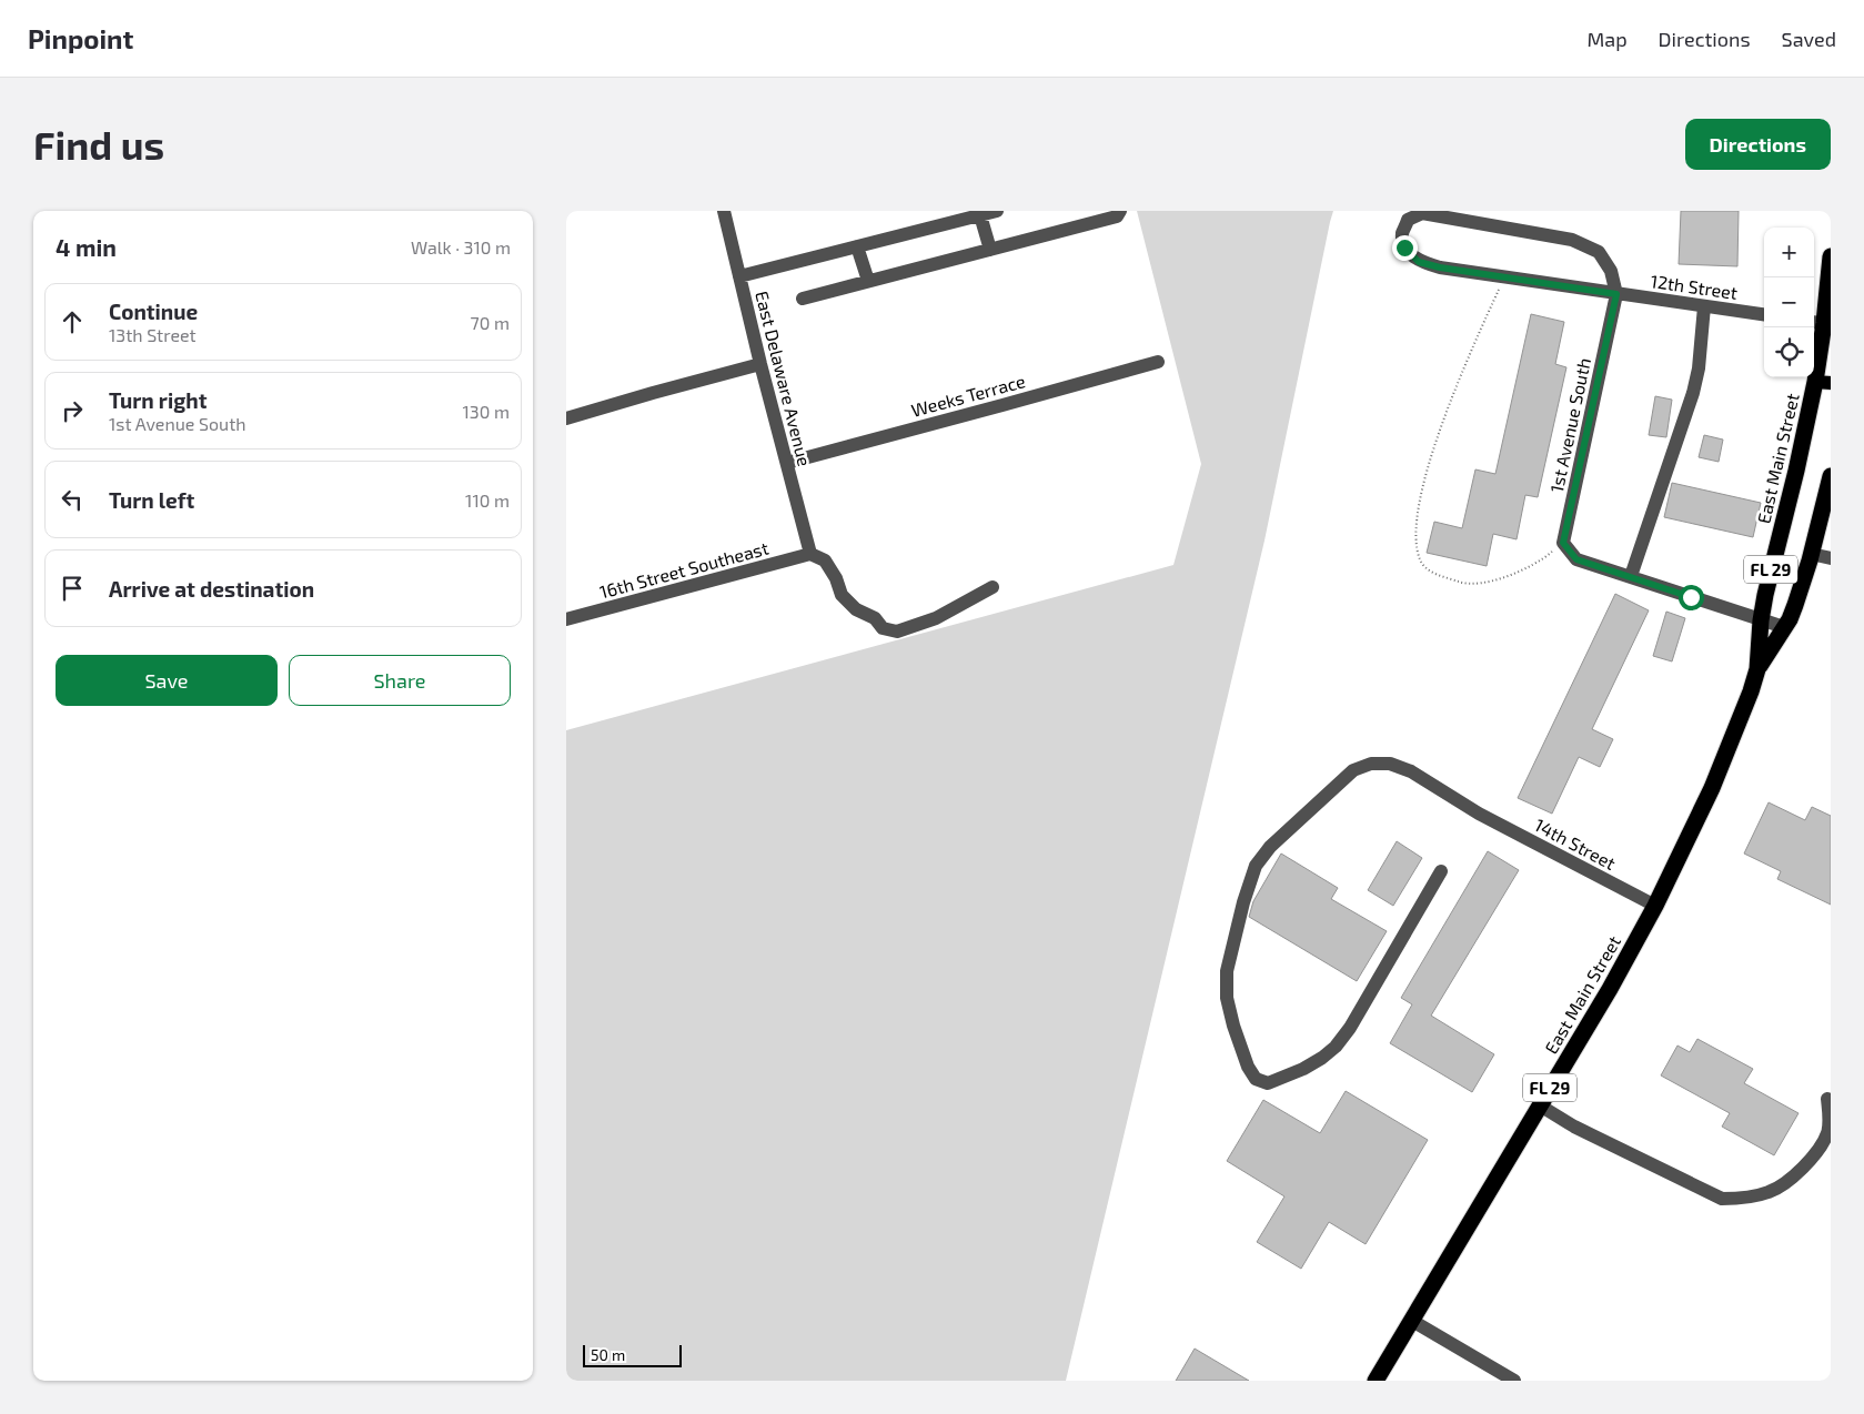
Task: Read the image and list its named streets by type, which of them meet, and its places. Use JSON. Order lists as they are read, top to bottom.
{
  "streets": {
    "highway": ["East Main Street", "FL 29"],
    "street": [
      "12th Street",
      "East Delaware Avenue",
      "Weeks Terrace",
      "1st Avenue South",
      "16th Street Southeast",
      "14th Street"
    ]
  },
  "crossings": [
    ["12th Street", "1st Avenue South"],
    ["East Delaware Avenue", "Weeks Terrace"],
    ["East Delaware Avenue", "16th Street Southeast"],
    ["East Main Street", "14th Street"]
  ],
  "scale_bar": "50 m",
  "page": {
    "header": "Pinpoint",
    "nav": ["Map", "Directions", "Saved"],
    "buttons": [
      "Directions",
      ["Save", "Share"]
    ],
    "title": "Find us",
    "heading": ["4 min", "Walk · 310 m"],
    "map_buttons": ["+", "−"],
    "list": [
      ["Continue", "13th Street", "70 m"],
      ["Turn right", "1st Avenue South", "130 m"],
      ["Turn left", "110 m"],
      "Arrive at destination"
    ],
    "scale": "50 m"
  }
}
